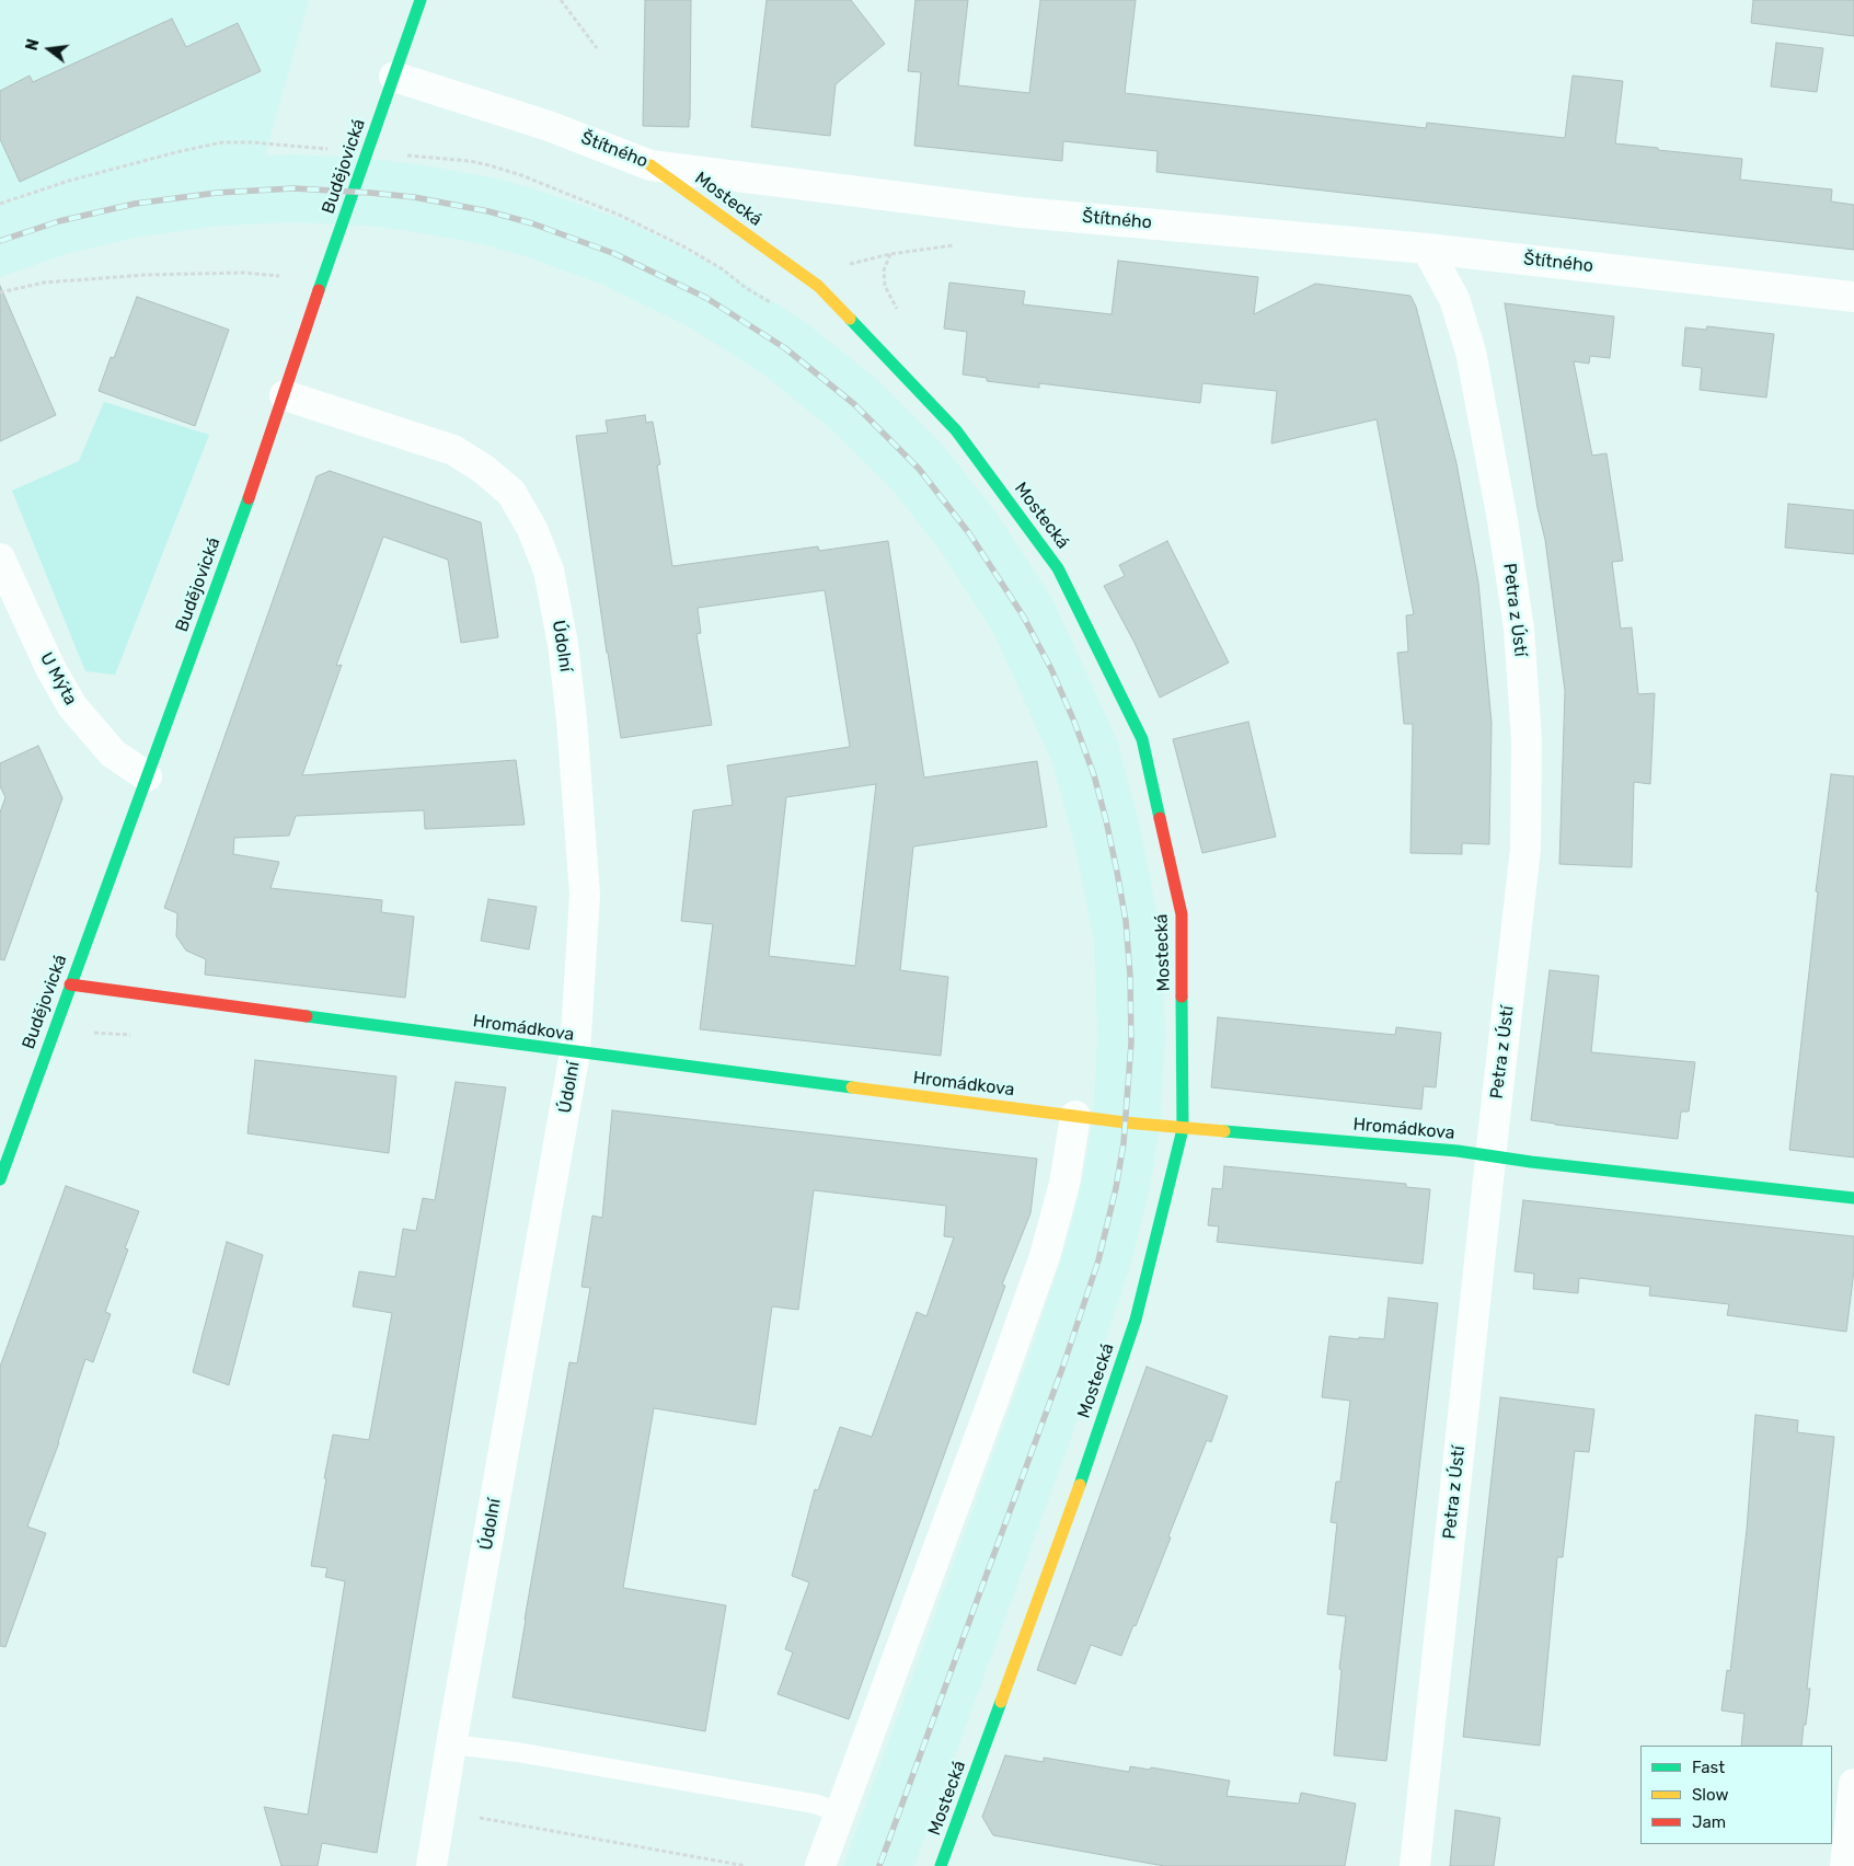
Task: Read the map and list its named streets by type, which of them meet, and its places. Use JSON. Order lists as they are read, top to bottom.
{
  "streets": {
    "street": [
      "Štítného",
      "Budějovická",
      "Mostecká",
      "Petra z Ústí",
      "Údolní",
      "U Mýta",
      "Hromádkova"
    ]
  },
  "crossings": [
    ["Štítného", "Budějovická"],
    ["Štítného", "Mostecká"],
    ["Štítného", "Petra z Ústí"],
    ["Budějovická", "Údolní"],
    ["Budějovická", "U Mýta"],
    ["Budějovická", "Hromádkova"],
    ["Mostecká", "Hromádkova"],
    ["Petra z Ústí", "Hromádkova"],
    ["Údolní", "Hromádkova"]
  ],
  "legend": ["Fast", "Slow", "Jam"],
  "north": "left"
}
